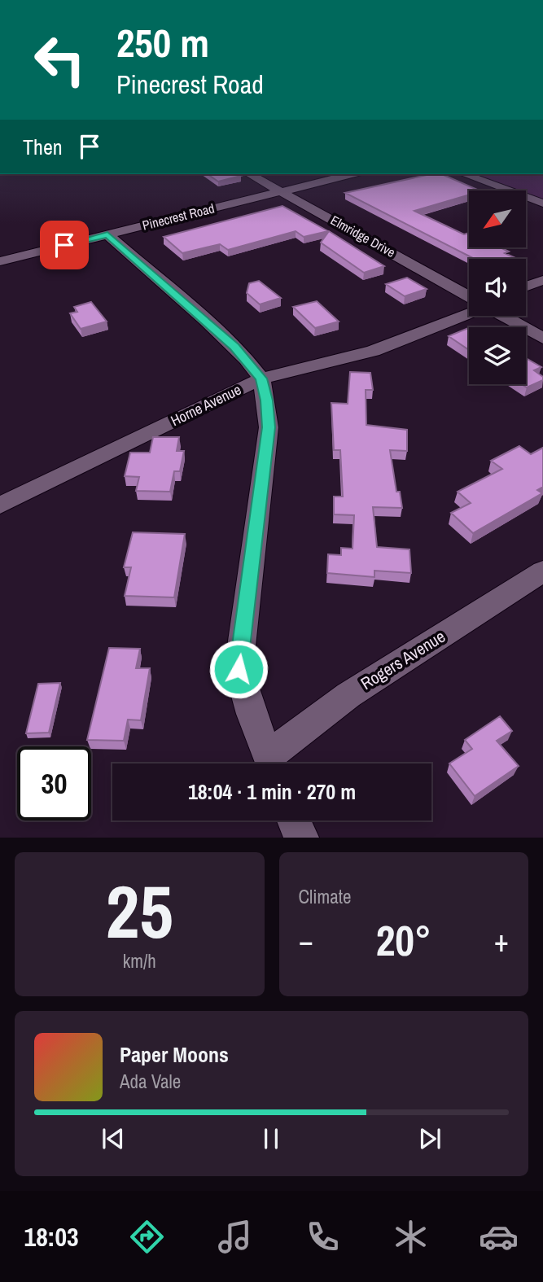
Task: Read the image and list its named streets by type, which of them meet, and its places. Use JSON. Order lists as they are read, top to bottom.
{
  "streets": {
    "street": [
      "Pinecrest Road",
      "Elmridge Drive",
      "Horne Avenue",
      "Rogers Avenue"
    ]
  },
  "crossings": [
    ["Pinecrest Road", "Elmridge Drive"]
  ],
  "north": "bottom left",
  "page": {
    "turn": ["250 m", "Pinecrest Road"],
    "then": "Then",
    "limit": "30",
    "trip": "18:04 · 1 min · 270 m",
    "tile": [
      ["25", "km/h"],
      "Climate"
    ],
    "heat": ["−", "20°", "+"],
    "song": ["Paper Moons", "Ada Vale"],
    "tabs": "18:03"
  }
}
